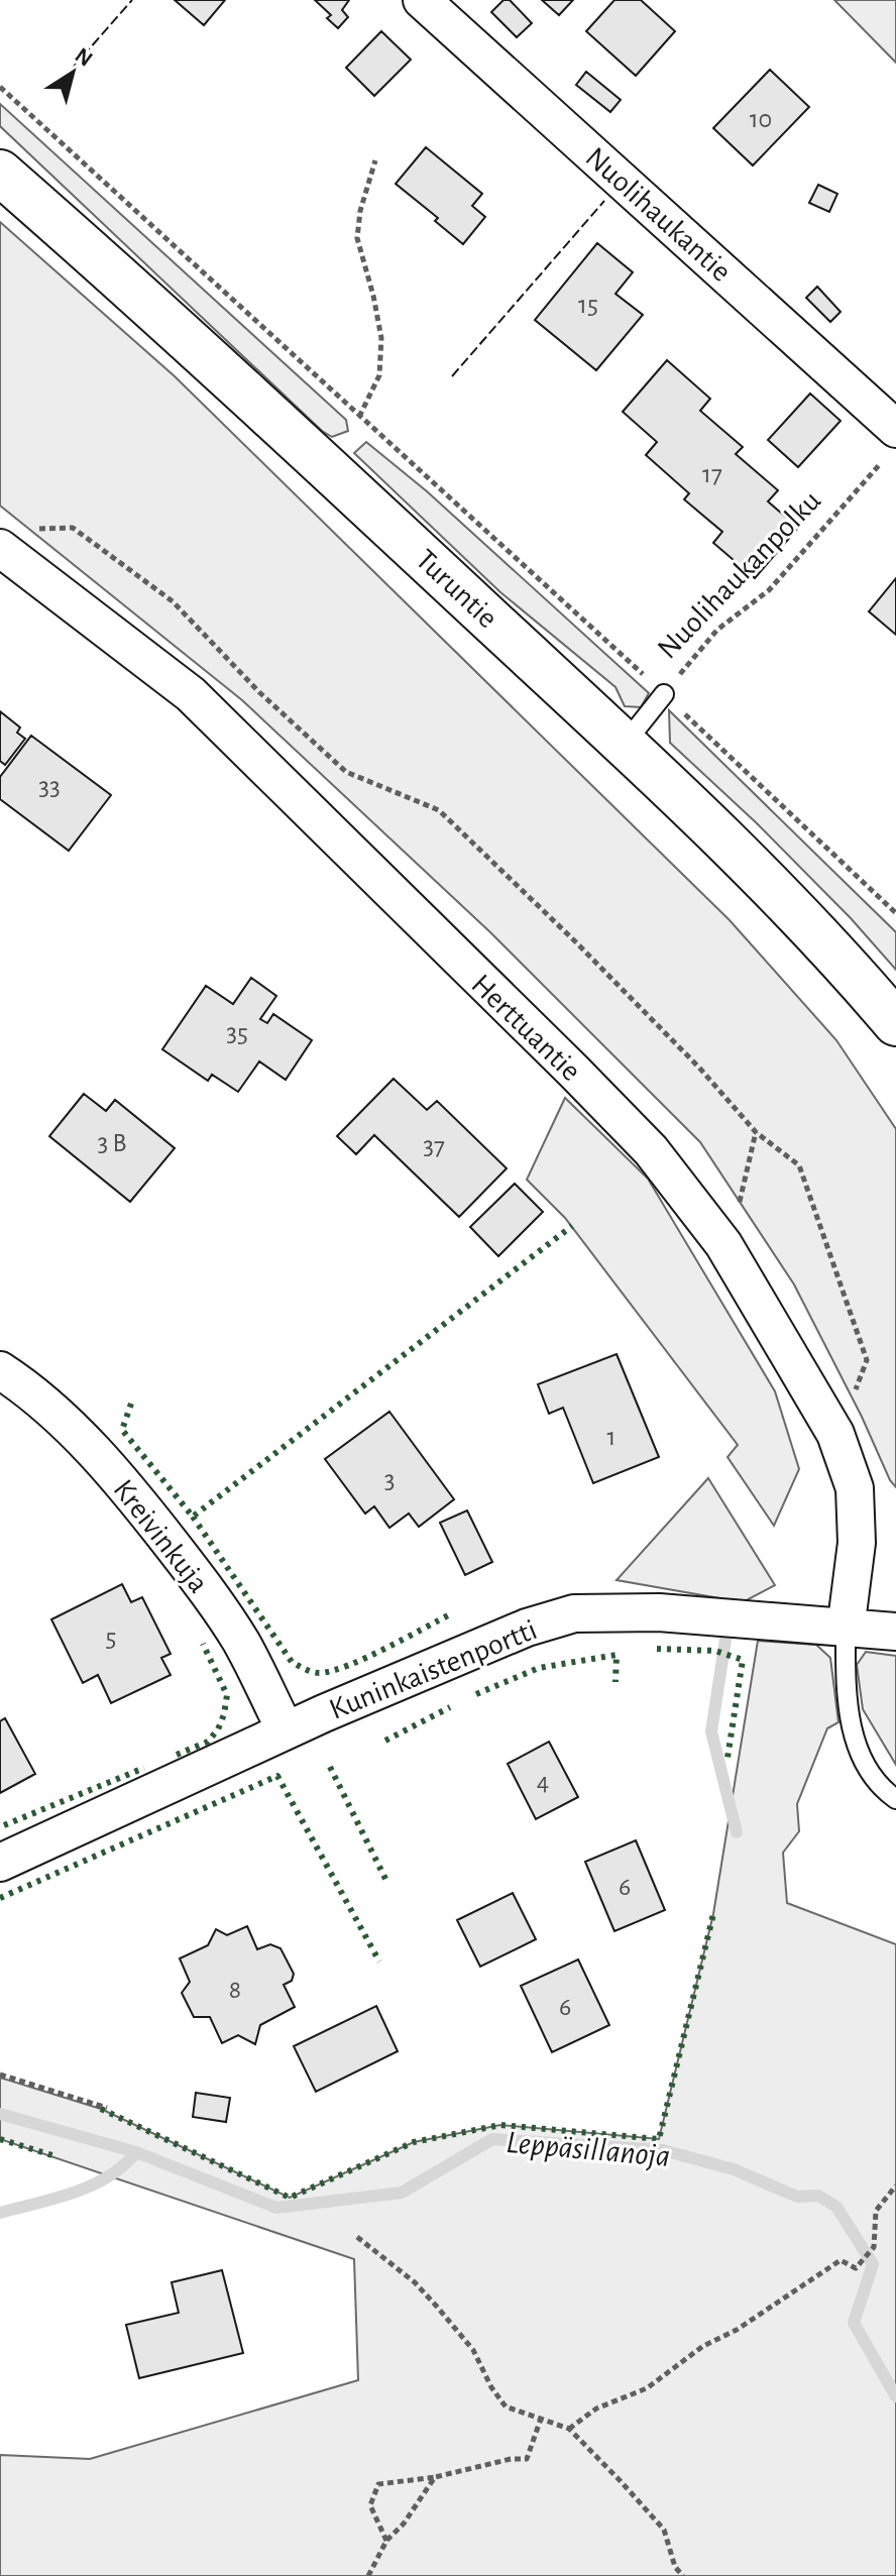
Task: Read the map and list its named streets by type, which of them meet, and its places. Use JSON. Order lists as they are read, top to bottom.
{
  "streets": {
    "main road": ["Turuntie"],
    "street": [
      "Nuolihaukantie",
      "Herttuantie",
      "Kreivinkuja",
      "Kuninkaistenportti"
    ],
    "lane": ["Nuolihaukanpolku"]
  },
  "crossings": [
    ["Nuolihaukantie", "Nuolihaukanpolku"],
    ["Nuolihaukanpolku", "Turuntie"],
    ["Herttuantie", "Kuninkaistenportti"],
    ["Kreivinkuja", "Kuninkaistenportti"]
  ],
  "water": ["Leppäsillanoja"],
  "house_numbers": [
    "10",
    "15",
    "17",
    "33",
    "35",
    "3 B",
    "37",
    "1",
    "3",
    "5",
    "4",
    "6",
    "8",
    "6"
  ],
  "north": "top right"
}
